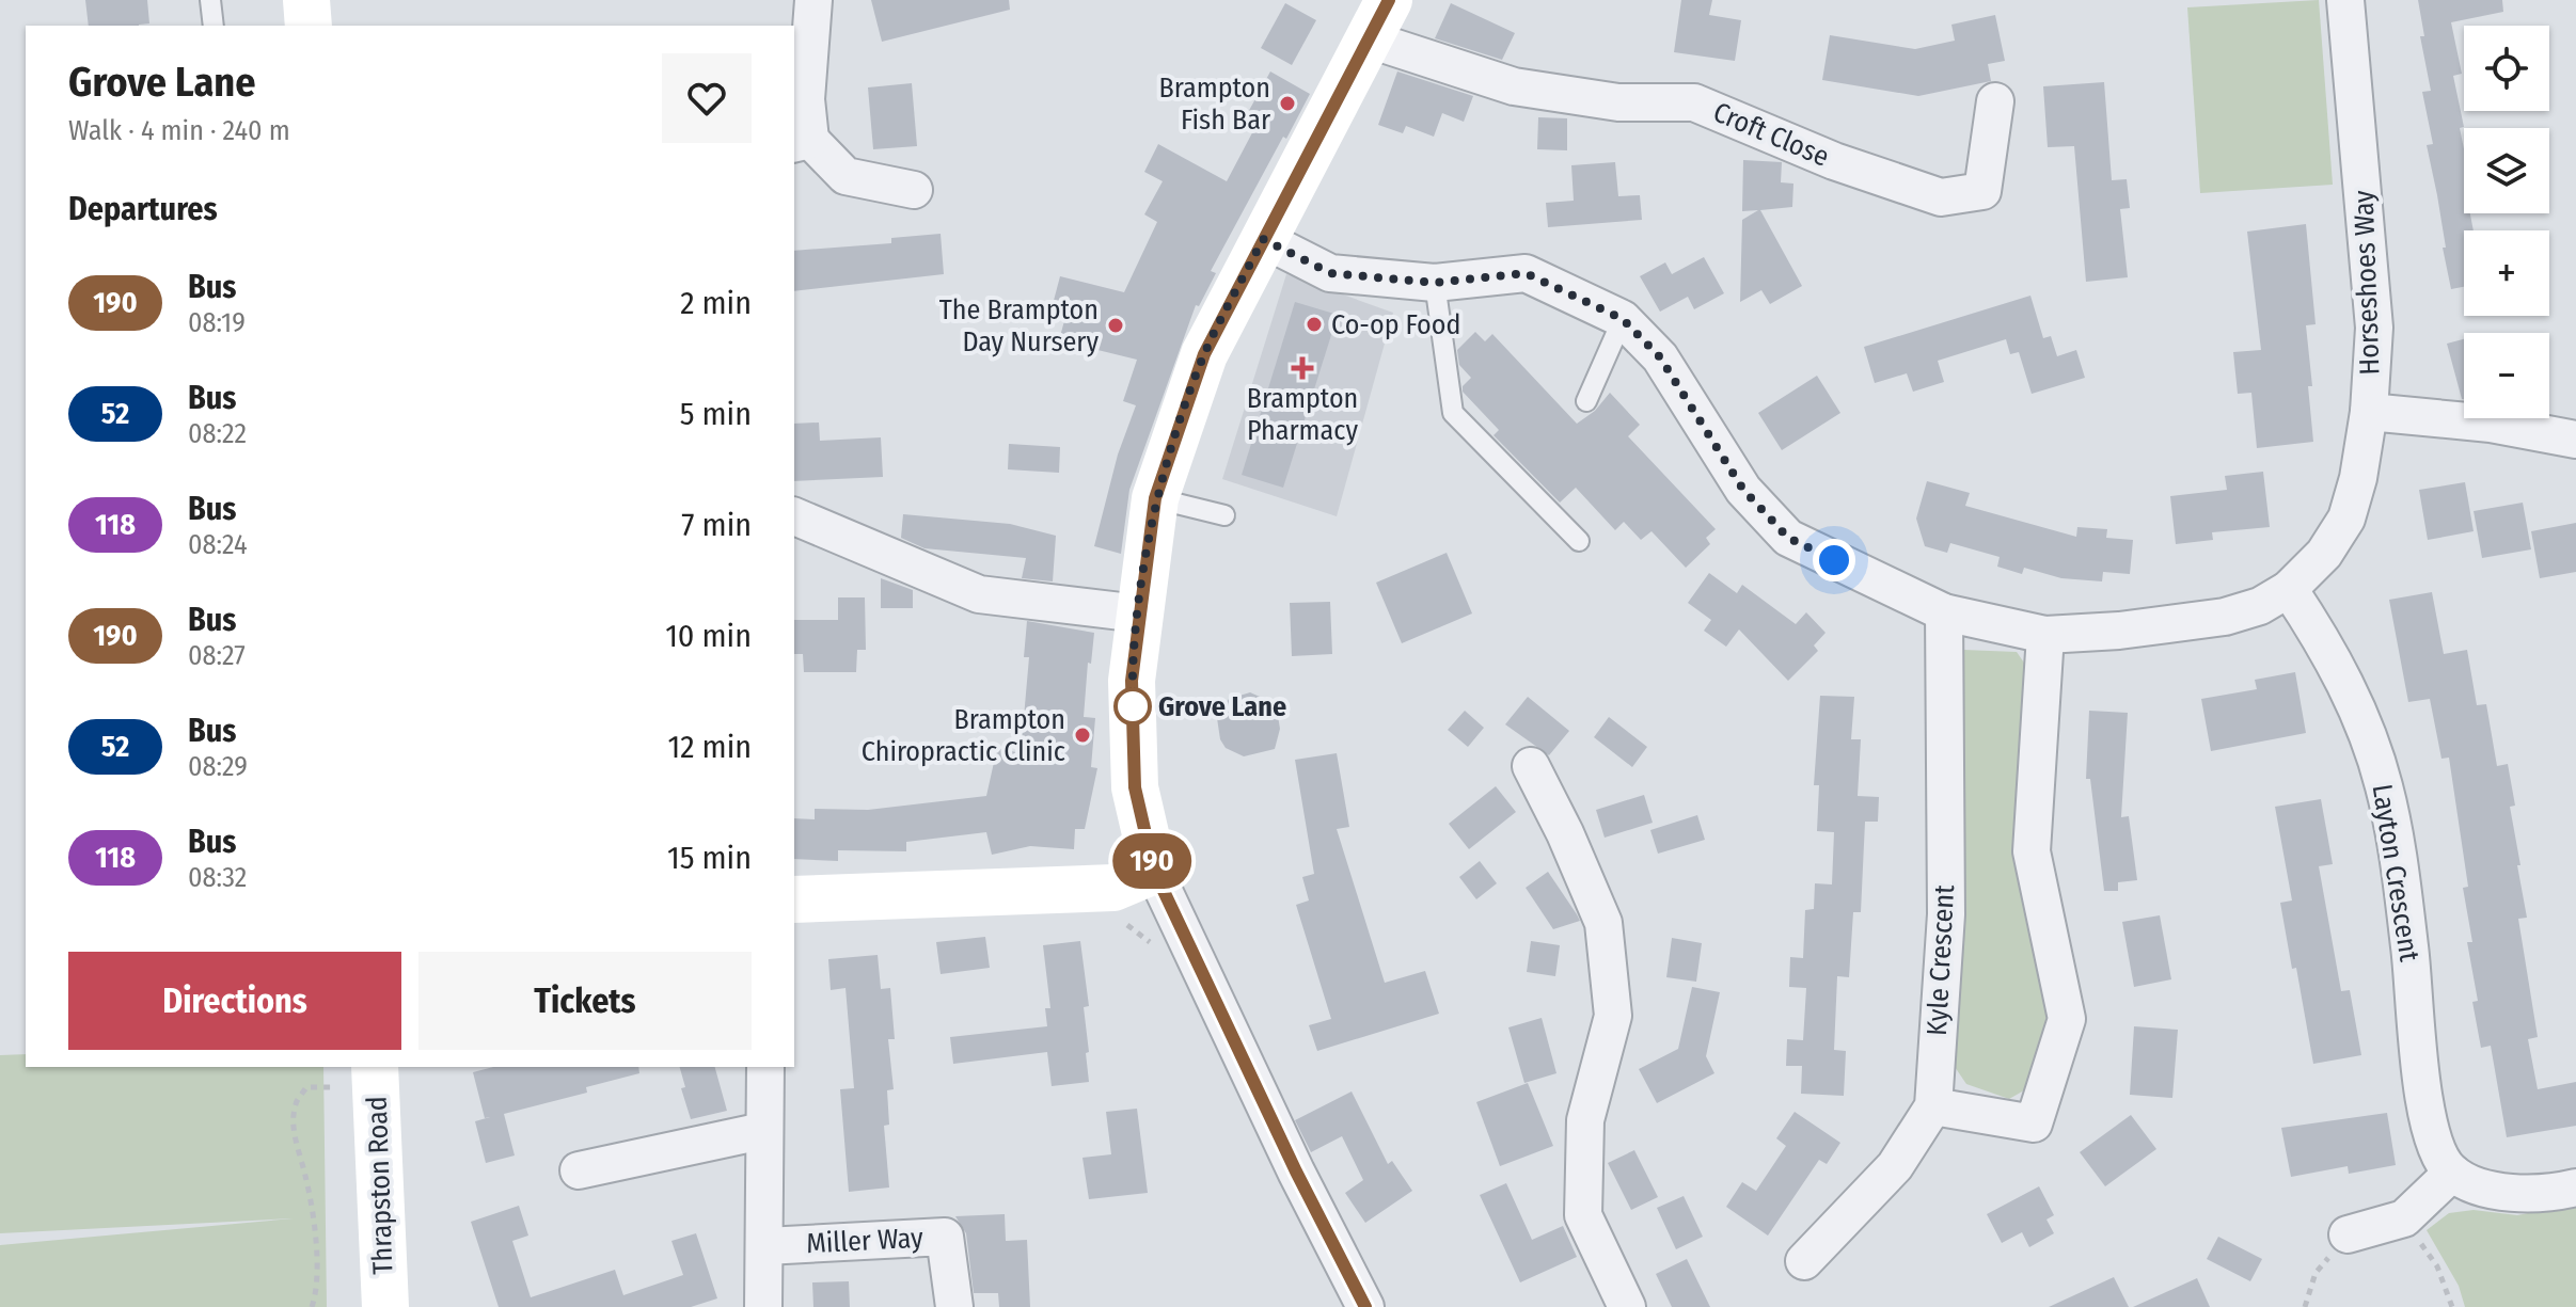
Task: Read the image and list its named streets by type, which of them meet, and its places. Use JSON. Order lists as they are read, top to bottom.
{
  "streets": {
    "street": [
      "Croft Close",
      "Horseshoes Way",
      "Layton Crescent",
      "Kyle Crescent",
      "Thrapston Road",
      "Miller Way"
    ]
  },
  "crossings": [
    ["Horseshoes Way", "Layton Crescent"],
    ["Horseshoes Way", "Kyle Crescent"]
  ],
  "places": {
    "other": [
      "Brampton Fish Bar",
      "Co-op Food",
      "The Brampton Day Nursery",
      "Grove Lane",
      "Brampton Chiropractic Clinic"
    ],
    "health": ["Brampton Pharmacy"]
  },
  "lines": ["bus line 190"],
  "page": {
    "on_map": "190",
    "map_buttons": ["+", "−"],
    "heading": [
      ["Grove Lane", "Walk · 4 min · 240 m"],
      "Departures"
    ],
    "list": [
      {
        "mark": "190",
        "name": "Bus",
        "note": "08:19",
        "value": "2 min"
      },
      {
        "mark": "52",
        "name": "Bus",
        "note": "08:22",
        "value": "5 min"
      },
      {
        "mark": "118",
        "name": "Bus",
        "note": "08:24",
        "value": "7 min"
      },
      {
        "mark": "190",
        "name": "Bus",
        "note": "08:27",
        "value": "10 min"
      },
      {
        "mark": "52",
        "name": "Bus",
        "note": "08:29",
        "value": "12 min"
      },
      {
        "mark": "118",
        "name": "Bus",
        "note": "08:32",
        "value": "15 min"
      }
    ],
    "buttons": ["Directions", "Tickets"]
  }
}
